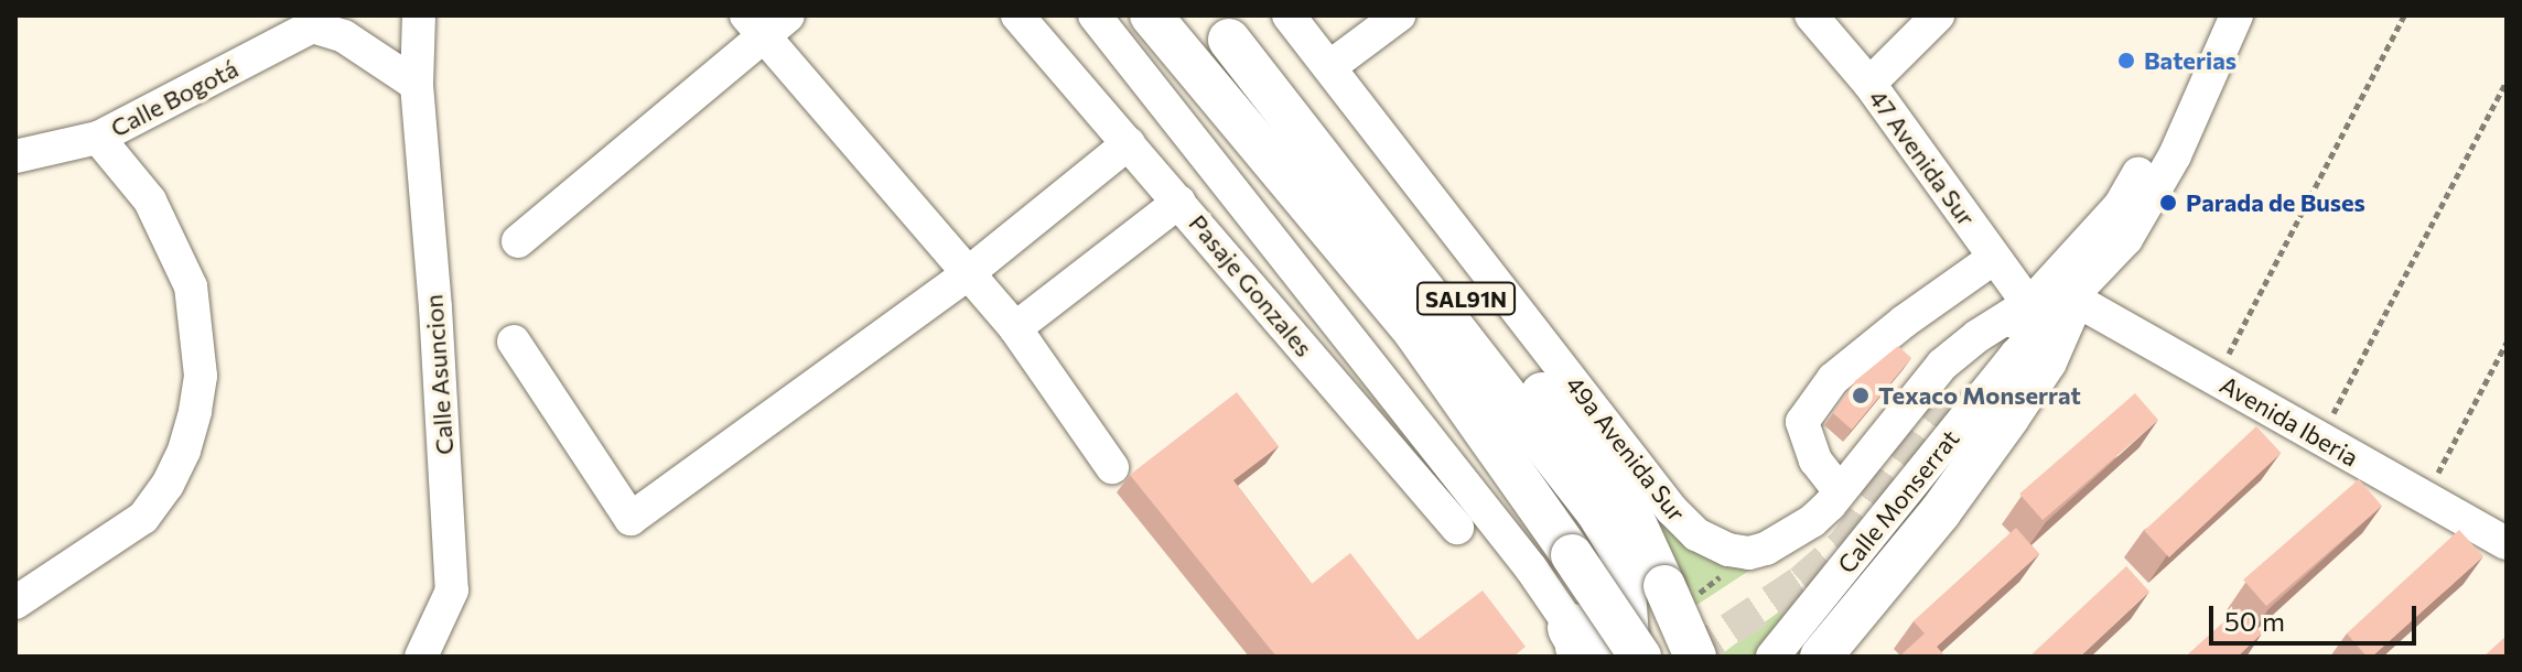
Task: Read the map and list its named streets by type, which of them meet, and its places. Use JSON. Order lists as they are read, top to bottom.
{
  "streets": {
    "main road": ["SAL91N", "49a Avenida Sur"],
    "street": [
      "Calle Bogotá",
      "47 Avenida Sur",
      "Pasaje Gonzales",
      "Calle Asuncion",
      "Avenida Iberia",
      "Calle Monserrat"
    ]
  },
  "crossings": [
    ["47 Avenida Sur", "49a Avenida Sur"],
    ["47 Avenida Sur", "Calle Monserrat"],
    ["Avenida Iberia", "Calle Monserrat"],
    ["49a Avenida Sur", "Calle Monserrat"]
  ],
  "places": ["Baterias", "Parada de Buses", "Texaco Monserrat"],
  "scale_bar": "50 m"
}
